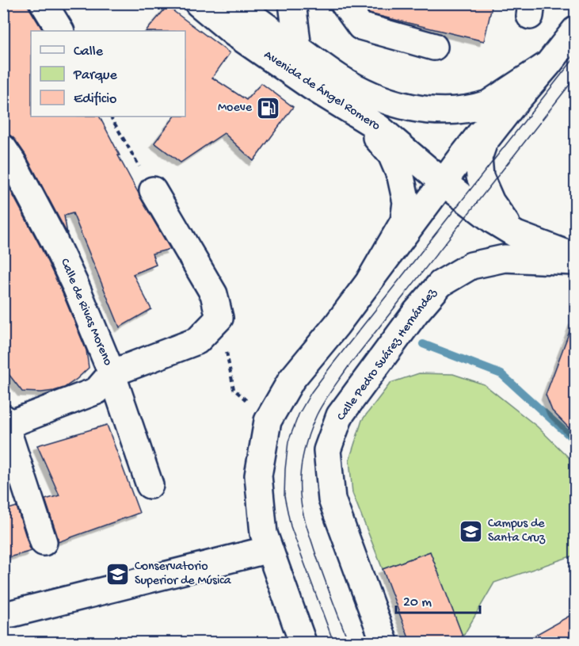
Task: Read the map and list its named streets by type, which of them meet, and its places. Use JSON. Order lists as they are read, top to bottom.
{
  "streets": {
    "street": ["Avenida de Ángel Romero", "Calle de Rivas Moreno", "Calle Pedro Suárez Hernández"]
  },
  "places": {
    "fuel station": ["Moeve"],
    "school or university": ["Campus de Santa Cruz", "Conservatorio Superior de Música"]
  },
  "legend": ["Calle", "Parque", "Edificio"],
  "scale_bar": "20 m"
}
